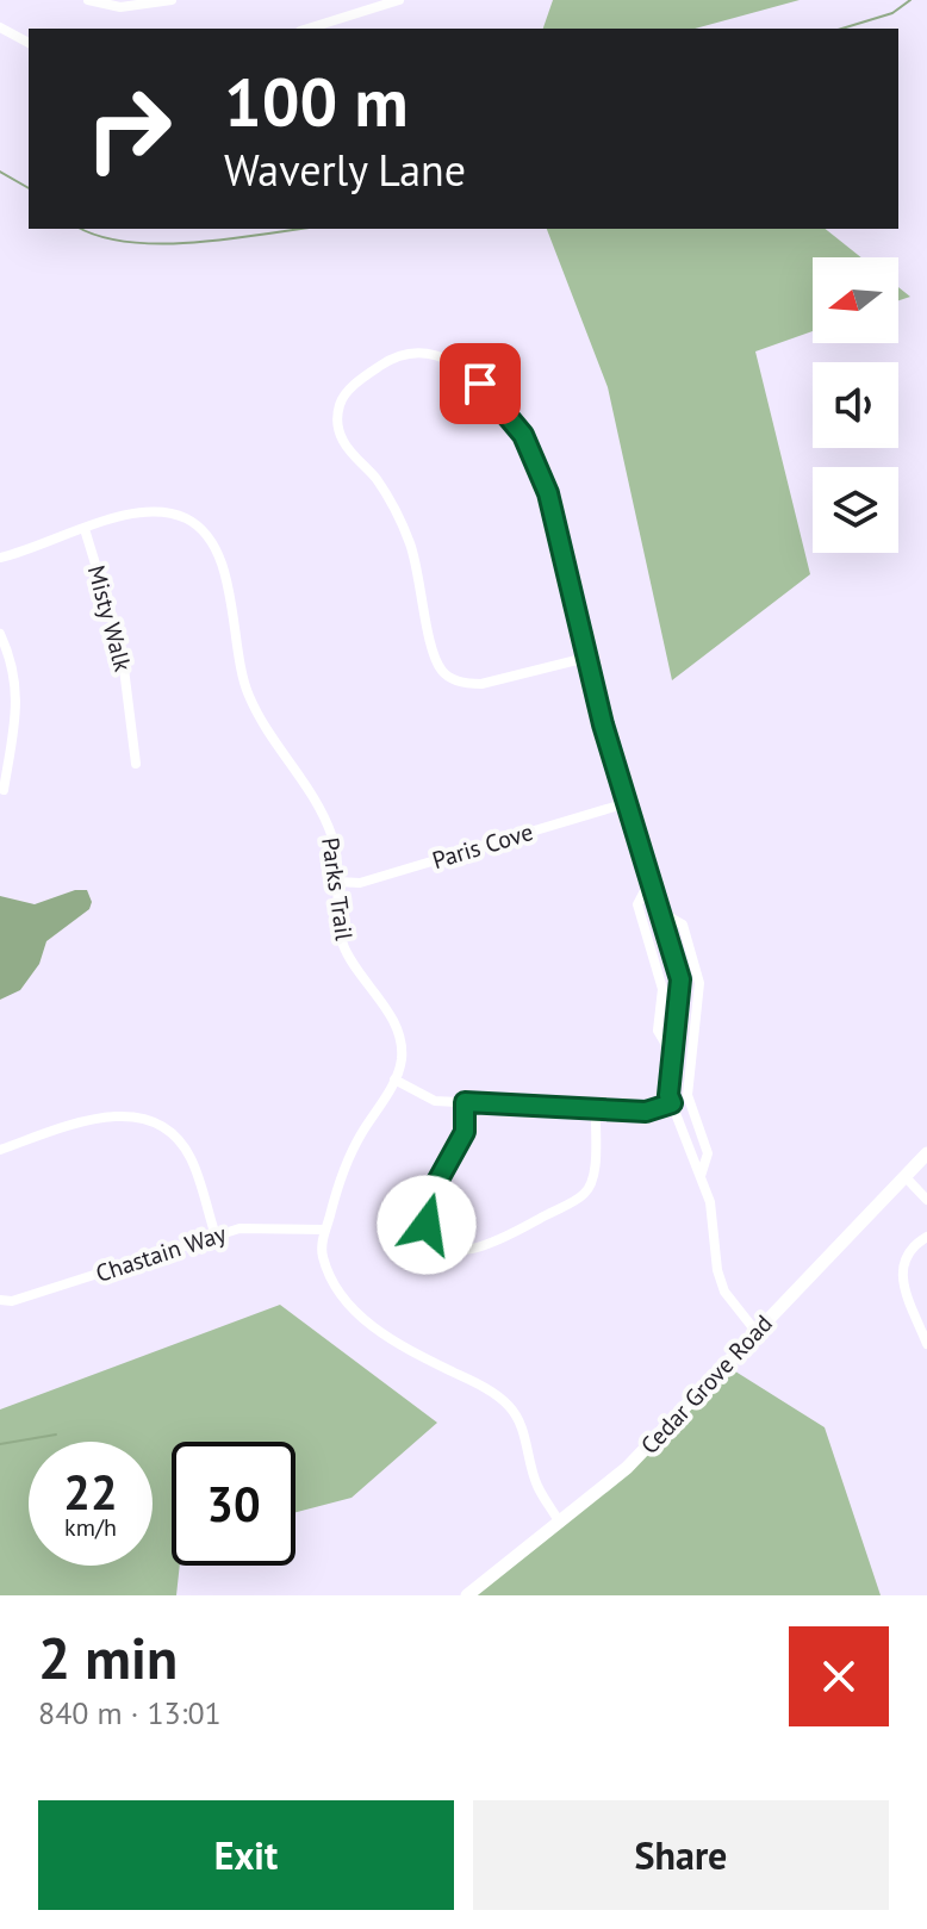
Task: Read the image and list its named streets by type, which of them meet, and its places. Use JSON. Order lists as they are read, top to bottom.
{
  "streets": {
    "main road": ["Cedar Grove Road"],
    "street": [
      "Misty Walk",
      "Paris Cove",
      "Parks Trail",
      "Chastain Way"
    ]
  },
  "crossings": [
    ["Misty Walk", "Parks Trail"],
    ["Paris Cove", "Parks Trail"],
    ["Parks Trail", "Chastain Way"],
    ["Parks Trail", "Cedar Grove Road"]
  ],
  "north": "left",
  "page": {
    "turn": ["100 m", "Waverly Lane"],
    "speed": "22 km/h",
    "limit": "30",
    "heading": ["2 min", "840 m · 13:01"],
    "buttons": ["Exit", "Share"]
  }
}
